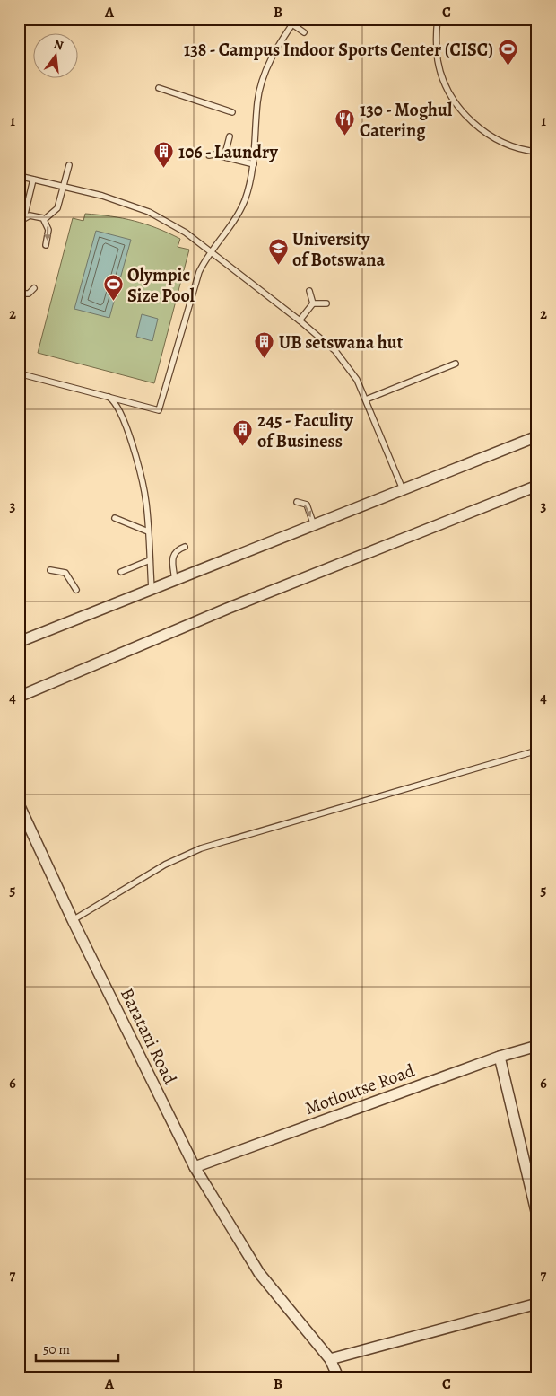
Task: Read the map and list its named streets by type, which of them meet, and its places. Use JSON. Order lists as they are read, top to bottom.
{
  "streets": {
    "street": ["Baratani Road", "Motloutse Road"]
  },
  "crossings": [
    ["Baratani Road", "Motloutse Road"]
  ],
  "places": {
    "sports": ["138 - Campus Indoor Sports Center (CISC)", "Olympic Size Pool"],
    "restaurant": ["130 - Moghul Catering"],
    "building": ["106 - Laundry", "UB setswana hut", "245 - Faculity of Business"],
    "school or university": ["University of Botswana"]
  },
  "scale_bar": "50 m",
  "north": "top",
  "grid": {
    "columns": ["A", "B", "C"],
    "rows": [
      "1",
      "2",
      "3",
      "4",
      "5",
      "6",
      "7"
    ]
  }
}
